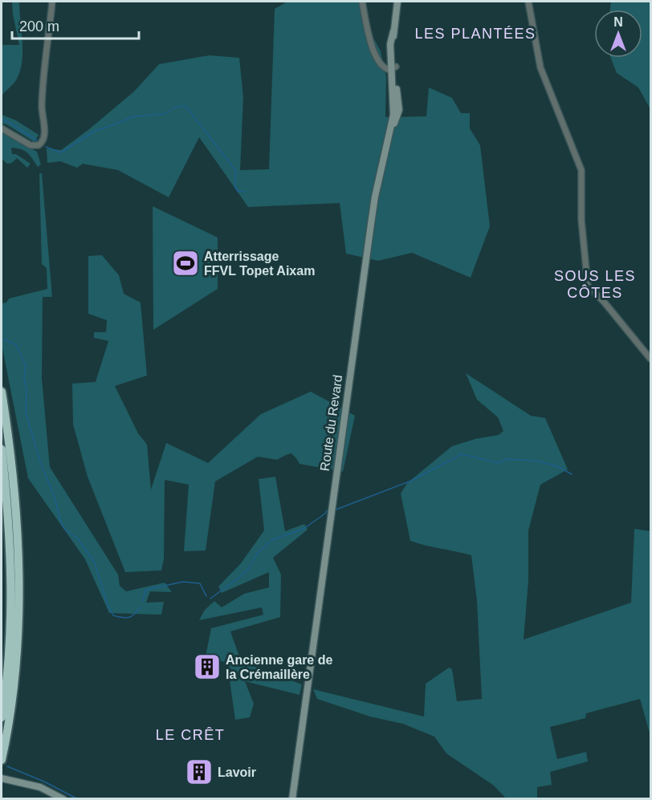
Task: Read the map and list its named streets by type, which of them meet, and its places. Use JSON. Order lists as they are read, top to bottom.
{
  "streets": {
    "main road": ["Route du Revard"]
  },
  "districts": ["LES PLANTÉES", "SOUS LES CÔTES", "LE CRÊT"],
  "places": {
    "sports": ["Atterrissage FFVL Topet Aixam"],
    "building": ["Ancienne gare de la Crémaillère", "Lavoir"]
  },
  "scale_bar": "200 m",
  "north": "top"
}
